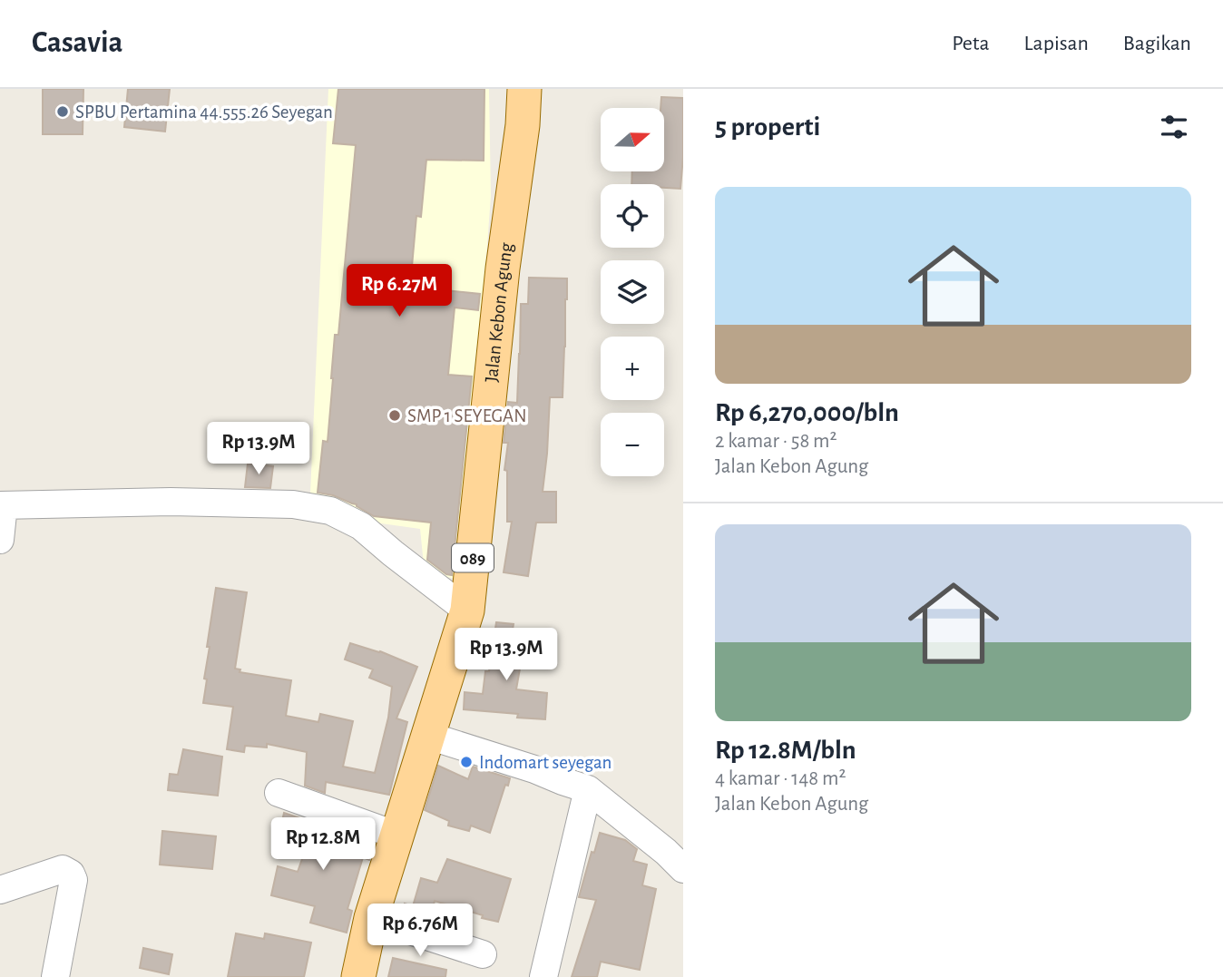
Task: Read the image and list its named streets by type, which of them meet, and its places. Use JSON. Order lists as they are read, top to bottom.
{
  "streets": {
    "main road": ["Jalan Kebon Agung", "089"]
  },
  "crossings": [
    ["Jalan Kebon Agung", "089"]
  ],
  "places": ["SPBU Pertamina 44.555.26 Seyegan", "SMP 1 SEYEGAN", "Indomart seyegan"],
  "north": "right",
  "page": {
    "header": "Casavia",
    "nav": ["Peta", "Lapisan", "Bagikan"],
    "heading": "5 properti",
    "map_buttons": ["+", "−"],
    "list": [
      {
        "name": "Rp 6,270,000/bln",
        "note": "2 kamar · 58 m² · Jalan Kebon Agung"
      },
      {
        "name": "Rp 12.8M/bln",
        "note": "4 kamar · 148 m² · Jalan Kebon Agung"
      }
    ],
    "price": [
      "Rp 6.27M",
      "Rp 13.9M",
      "Rp 13.9M",
      "Rp 12.8M",
      "Rp 6.76M"
    ]
  }
}
